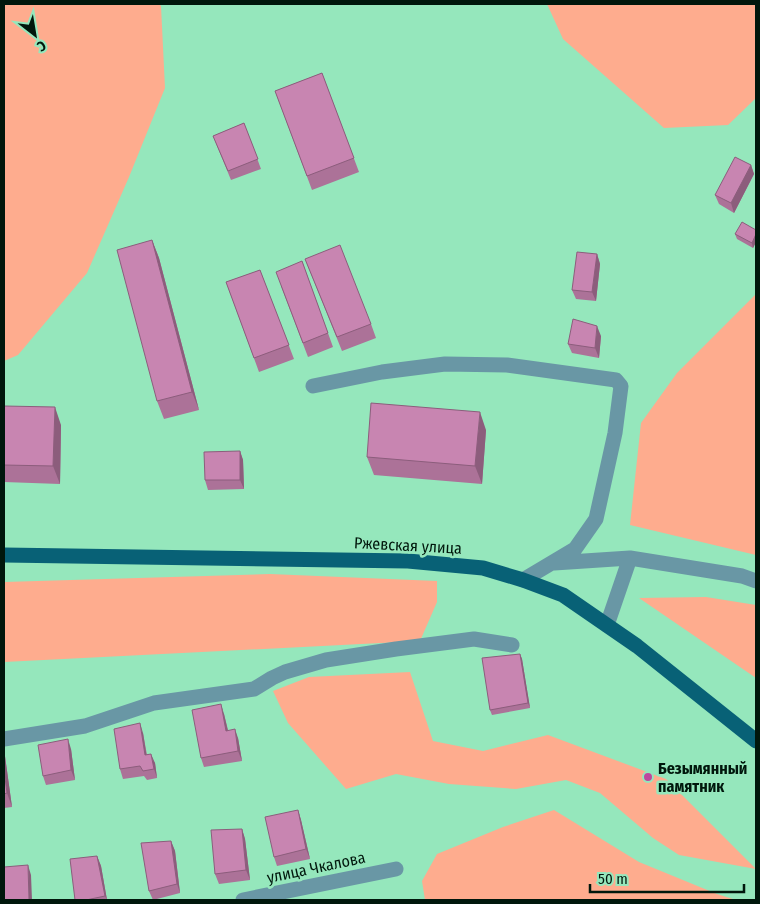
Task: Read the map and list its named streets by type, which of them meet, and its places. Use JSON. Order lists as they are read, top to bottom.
{
  "streets": {
    "main road": ["Ржевская улица"],
    "street": ["улица Чкалова"]
  },
  "places": ["Безымянный памятник"],
  "scale_bar": "50 m",
  "north": "bottom right"
}
